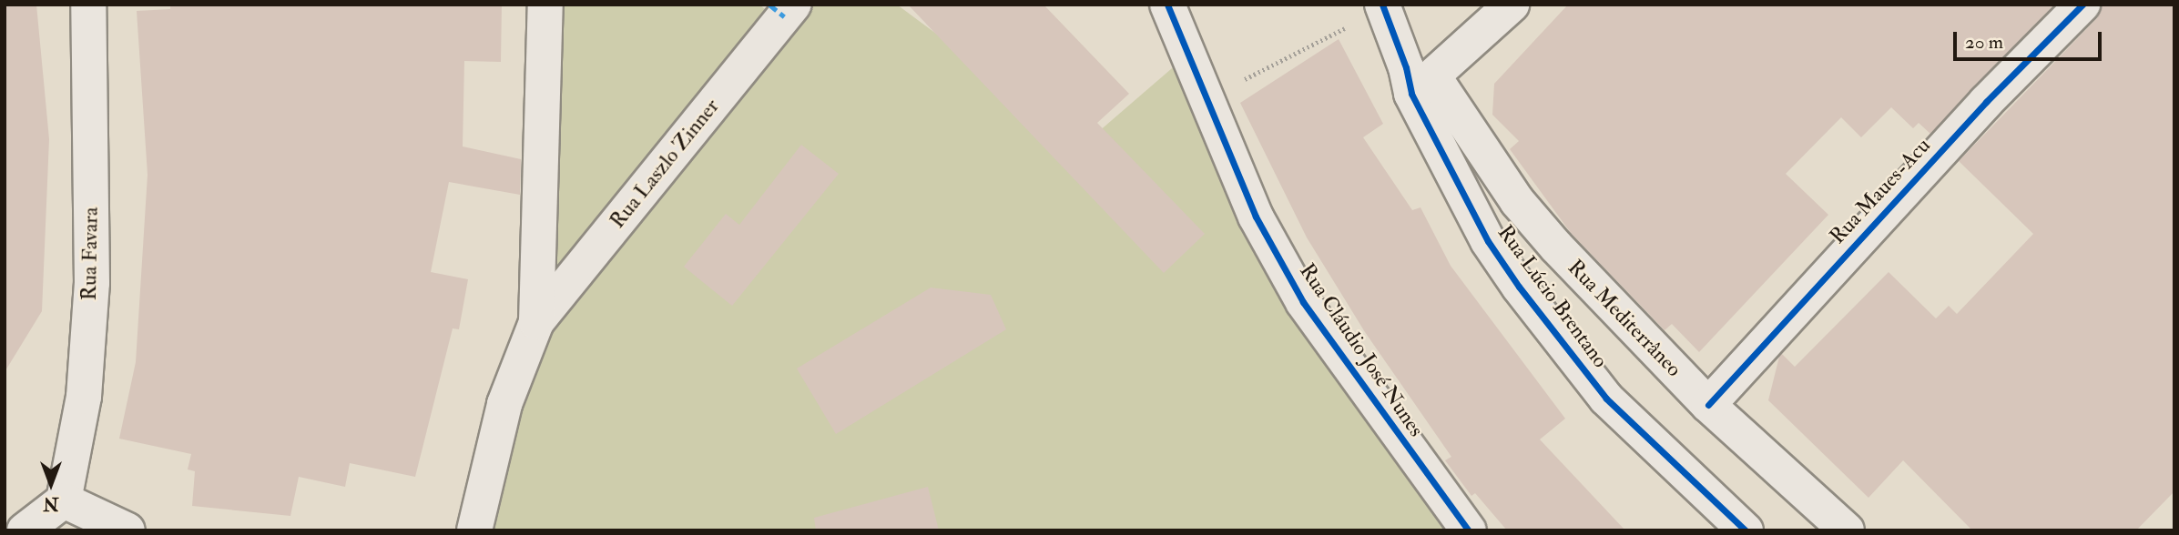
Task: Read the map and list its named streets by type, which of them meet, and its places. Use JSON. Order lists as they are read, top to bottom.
{
  "streets": {
    "street": [
      "Rua Laszlo Zinner",
      "Rua Maues-Acu",
      "Rua Favara",
      "Rua Lúcio Brentano",
      "Rua Mediterrâneo",
      "Rua Cláudio José Nunes"
    ]
  },
  "crossings": [
    ["Rua Maues-Acu", "Rua Mediterrâneo"],
    ["Rua Lúcio Brentano", "Rua Mediterrâneo"]
  ],
  "scale_bar": "20 m",
  "north": "bottom"
}
